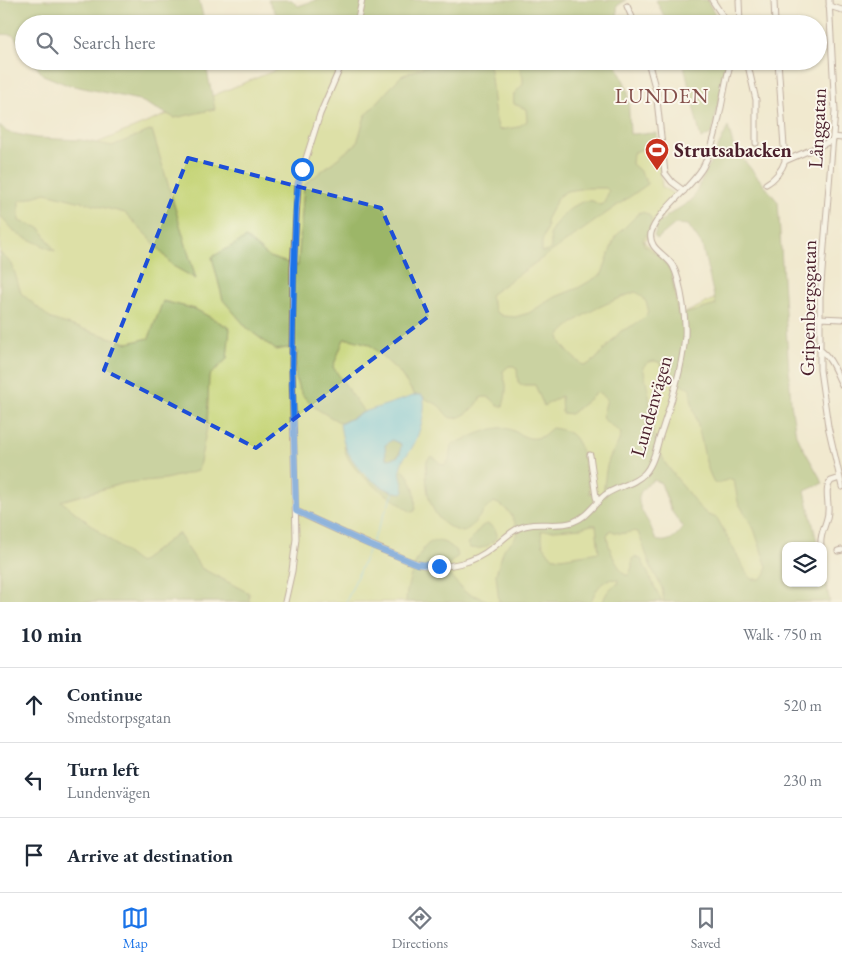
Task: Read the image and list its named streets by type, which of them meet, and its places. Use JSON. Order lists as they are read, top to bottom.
{
  "streets": {
    "street": ["Långgatan", "Gripenbergsgatan", "Lundenvägen"]
  },
  "crossings": [
    ["Långgatan", "Gripenbergsgatan"]
  ],
  "districts": ["LUNDEN"],
  "places": {
    "sports": ["Strutsabacken"]
  },
  "page": {
    "search": "Search here",
    "heading": ["10 min", "Walk · 750 m"],
    "list": [
      ["Continue", "Smedstorpsgatan", "520 m"],
      ["Turn left", "Lundenvägen", "230 m"],
      "Arrive at destination"
    ],
    "nav": ["Map", "Directions", "Saved"]
  }
}
